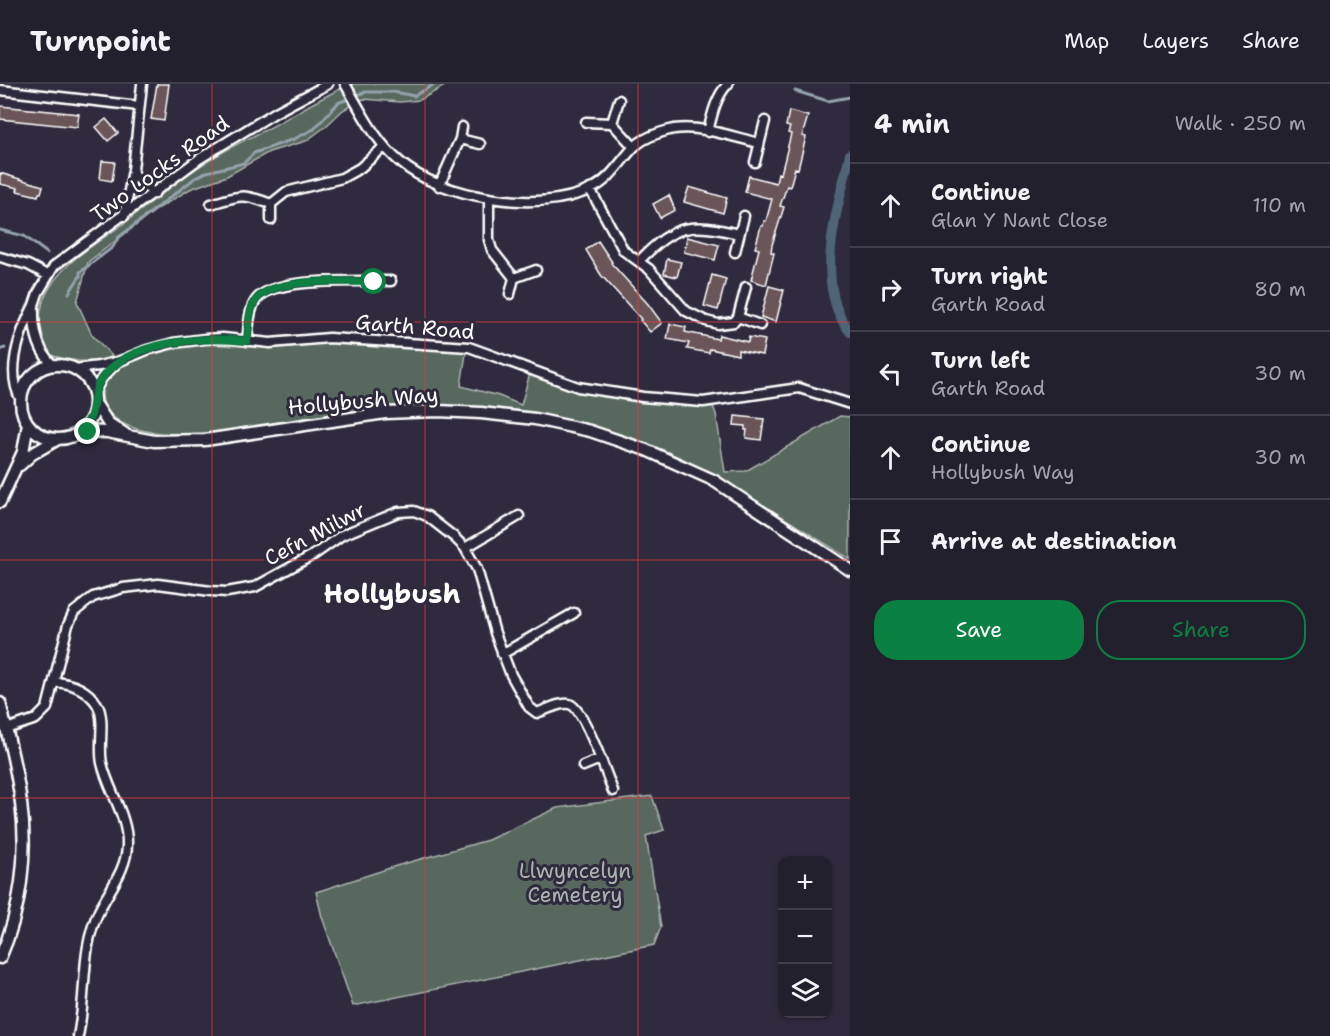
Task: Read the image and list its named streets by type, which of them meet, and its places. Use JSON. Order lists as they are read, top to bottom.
{
  "streets": {
    "street": [
      "Two Locks Road",
      "Garth Road",
      "Hollybush Way",
      "Cefn Milwr"
    ]
  },
  "crossings": [
    ["Two Locks Road", "Garth Road"],
    ["Two Locks Road", "Hollybush Way"],
    ["Garth Road", "Hollybush Way"]
  ],
  "districts": ["Hollybush"],
  "parks": ["Llwyncelyn Cemetery"],
  "page": {
    "header": "Turnpoint",
    "nav": ["Map", "Layers", "Share"],
    "heading": ["4 min", "Walk · 250 m"],
    "list": [
      ["Continue", "Glan Y Nant Close", "110 m"],
      ["Turn right", "Garth Road", "80 m"],
      ["Turn left", "Garth Road", "30 m"],
      ["Continue", "Hollybush Way", "30 m"],
      "Arrive at destination"
    ],
    "buttons": ["Save", "Share"],
    "map_buttons": ["+", "−"]
  }
}
